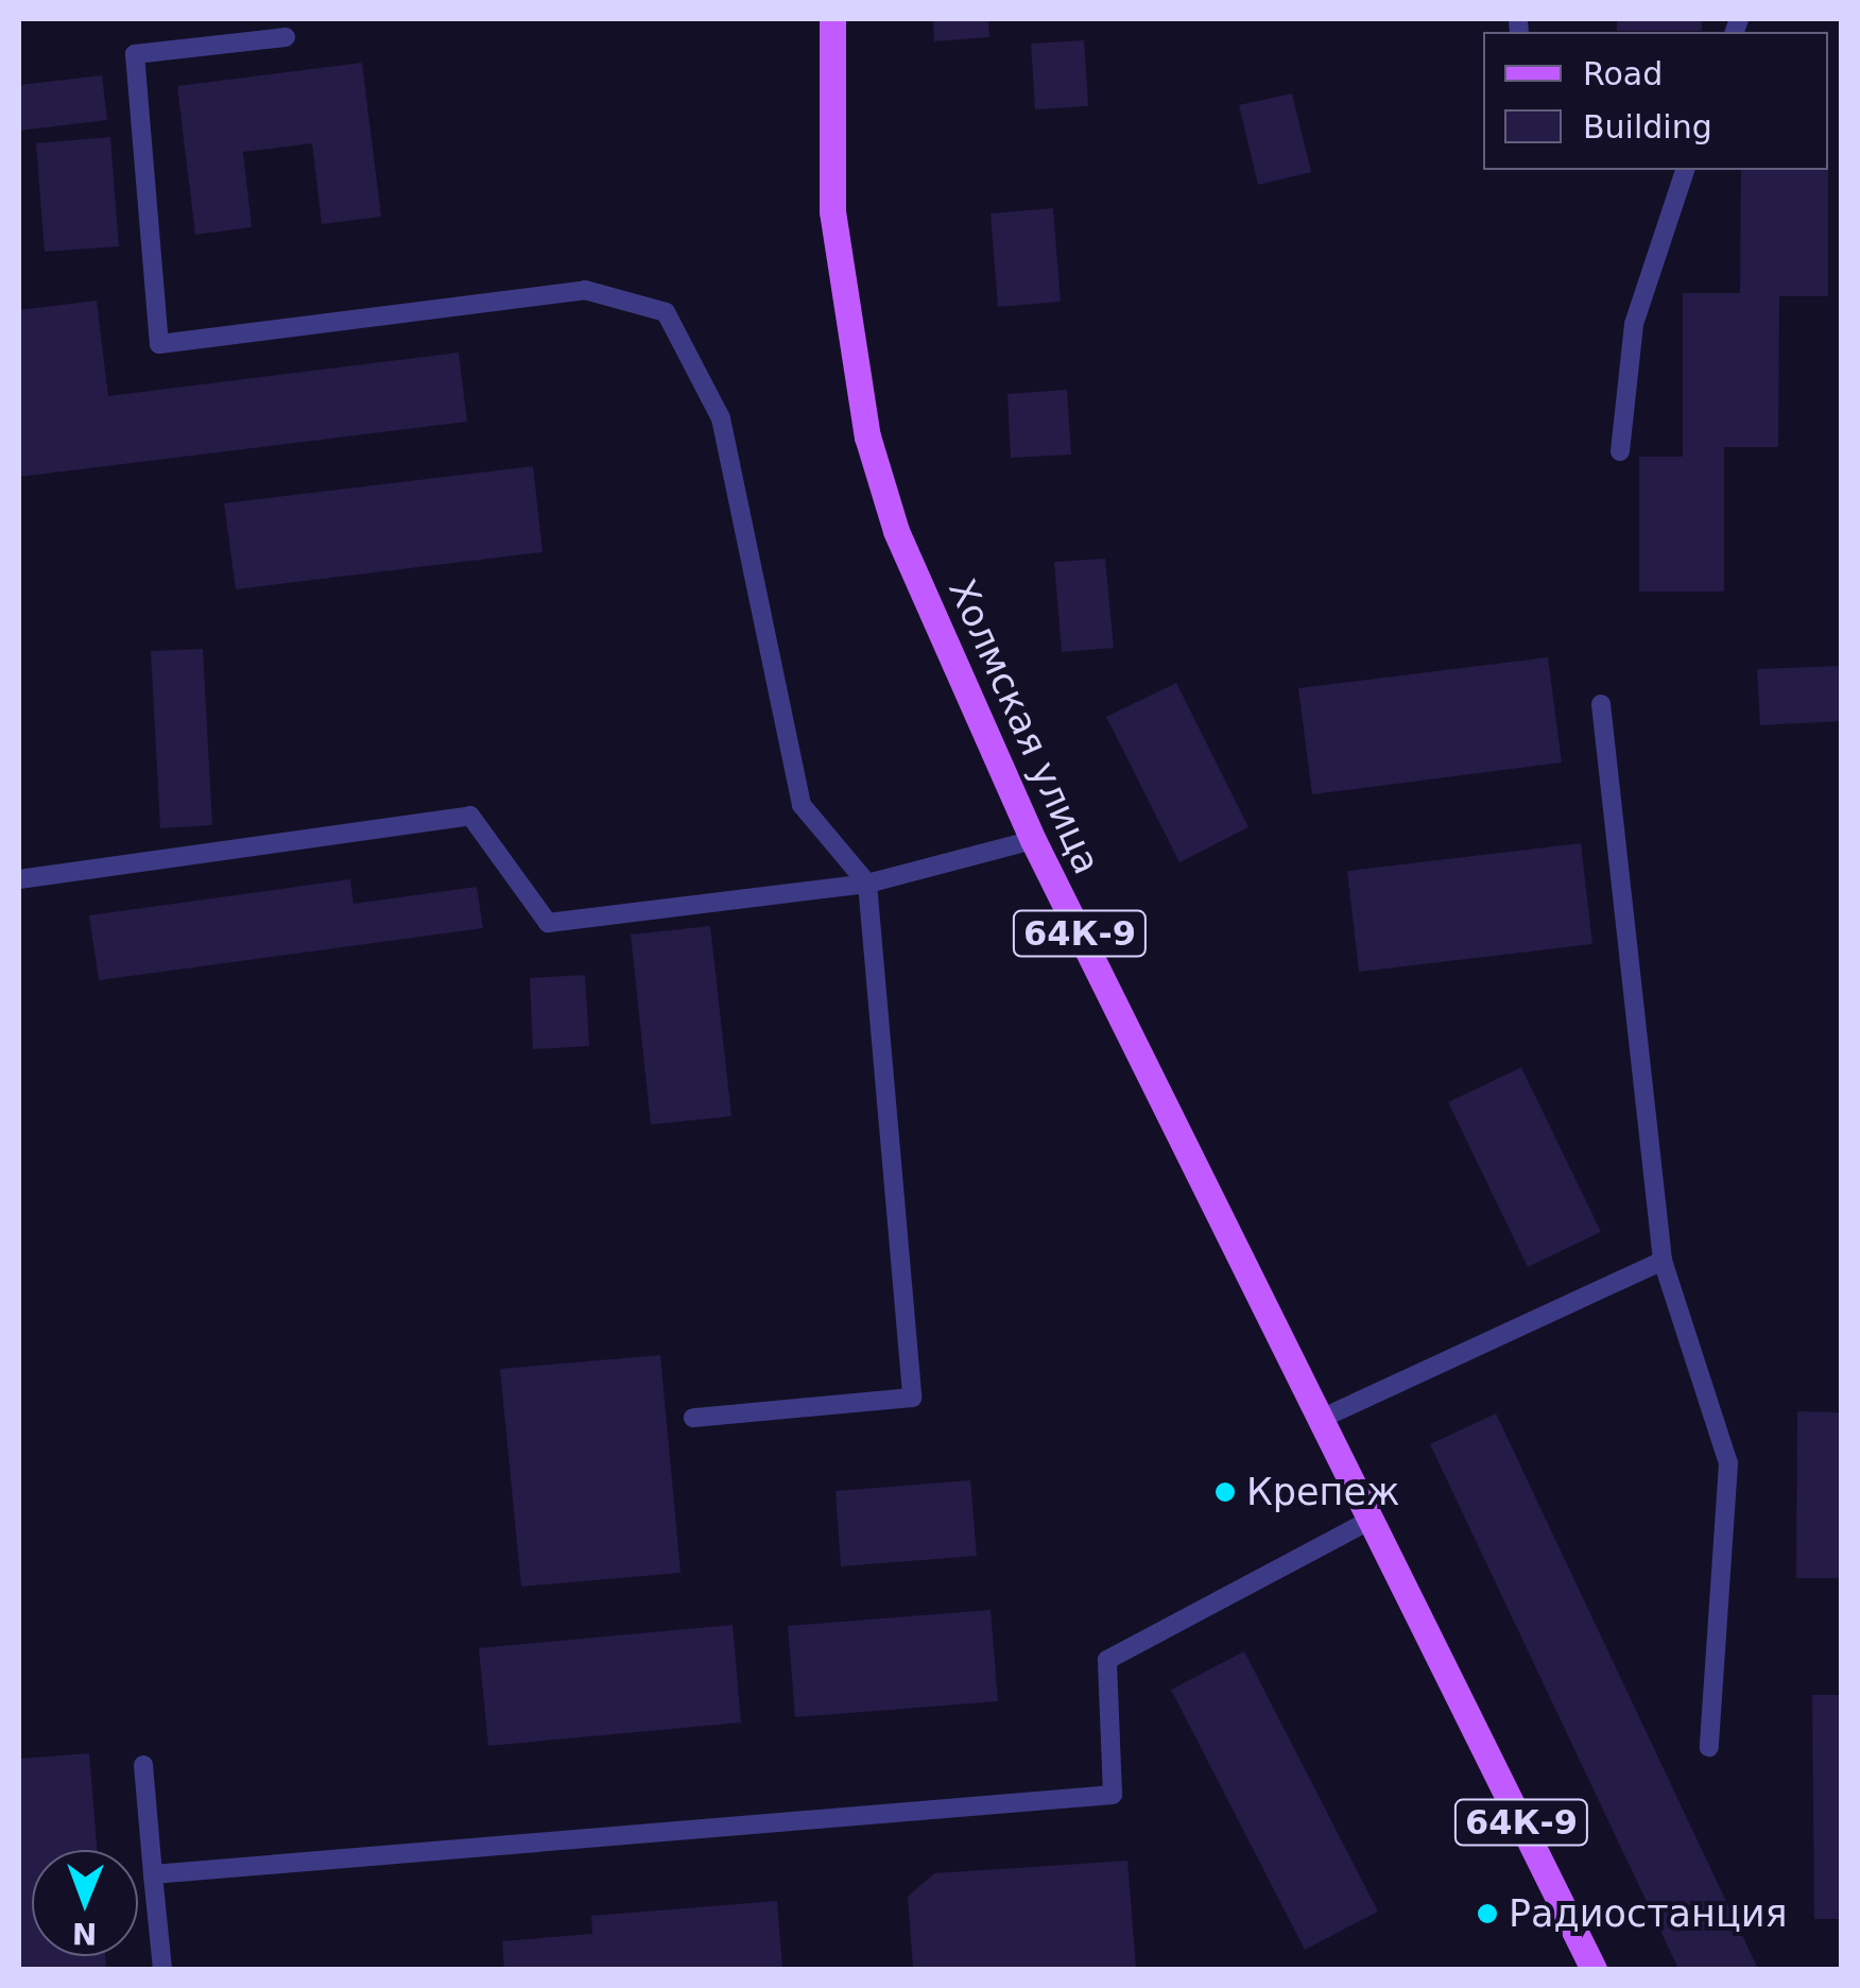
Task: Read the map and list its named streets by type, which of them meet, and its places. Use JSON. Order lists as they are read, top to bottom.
{
  "streets": {
    "main road": ["Холмская улица", "64К-9"]
  },
  "places": ["Крепеж", "Радиостанция"],
  "legend": ["Road", "Building"],
  "north": "bottom"
}
